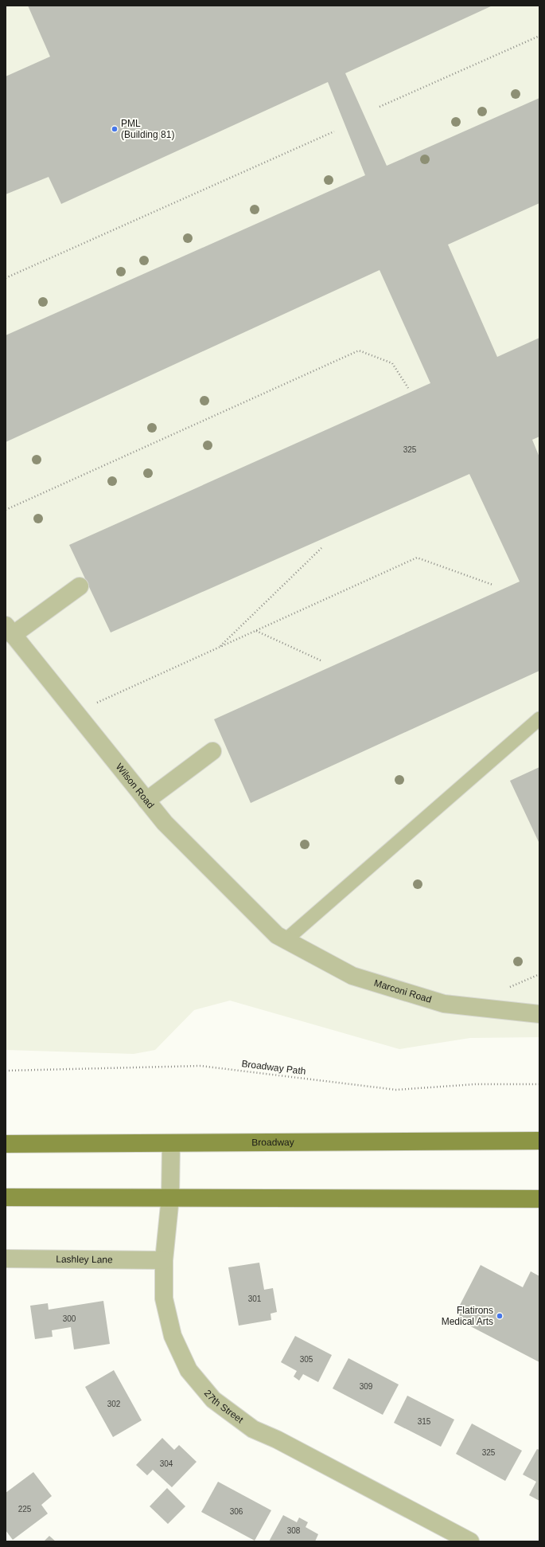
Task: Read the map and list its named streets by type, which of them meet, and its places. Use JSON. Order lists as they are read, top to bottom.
{
  "streets": {
    "main road": ["Broadway"],
    "street": [
      "Wilson Road",
      "Marconi Road",
      "Lashley Lane",
      "27th Street"
    ],
    "path": ["Broadway Path"]
  },
  "crossings": [
    ["Wilson Road", "Marconi Road"],
    ["Broadway", "27th Street"],
    ["Lashley Lane", "27th Street"]
  ],
  "places": ["PML (Building 81)", "Flatirons Medical Arts"],
  "house_numbers": [
    "325",
    "301",
    "300",
    "305",
    "309",
    "302",
    "315",
    "325",
    "304",
    "225",
    "306",
    "308"
  ]
}
